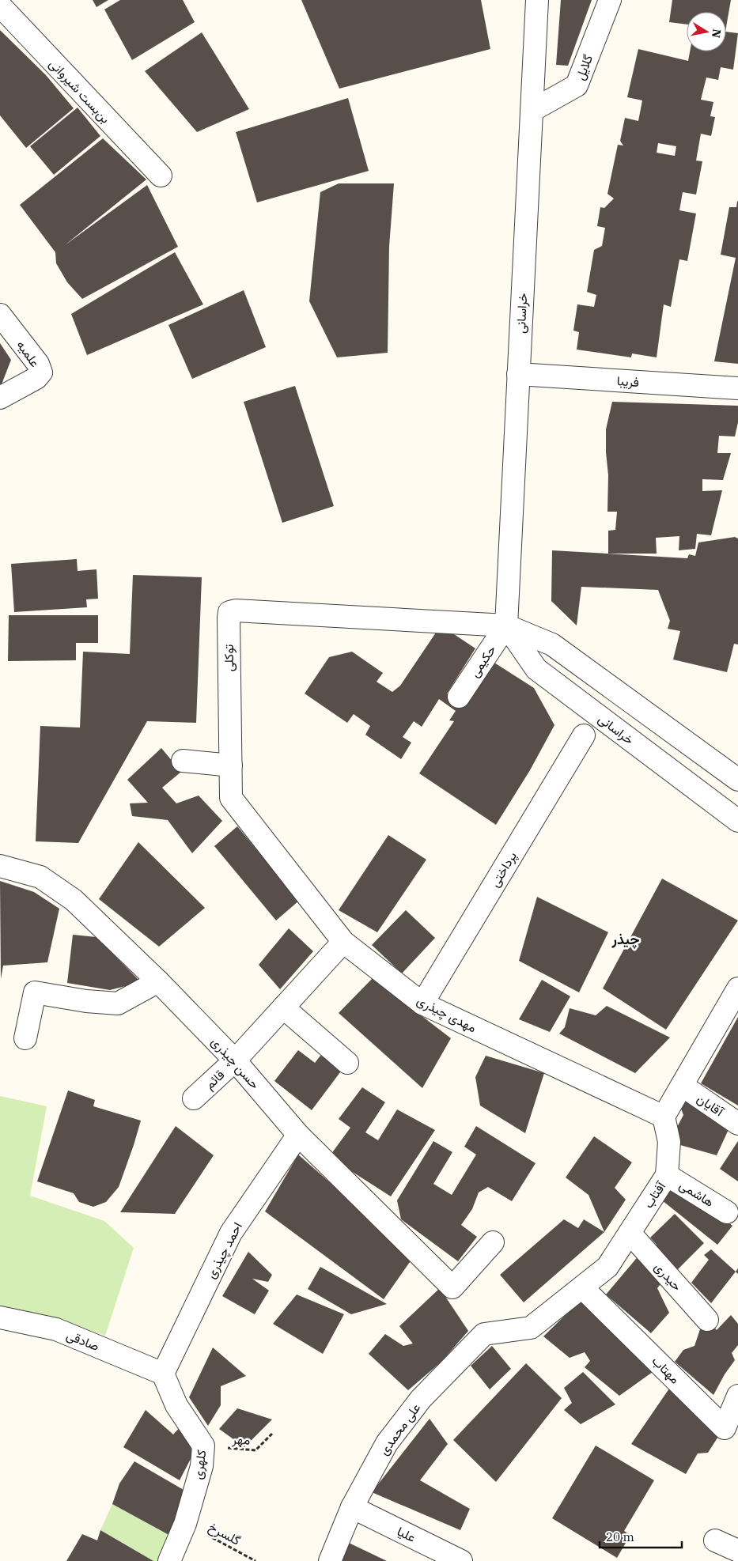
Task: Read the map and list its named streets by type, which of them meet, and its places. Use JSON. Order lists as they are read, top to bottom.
{
  "streets": {
    "street": [
      "گلایل",
      "بن‌بست شیروانی",
      "خراسانی",
      "علمیه",
      "فریبا",
      "توکلی",
      "حکیمی",
      "پرداختی",
      "مهدی چیذری",
      "حسن چیذری",
      "قائم",
      "آقایان",
      "هاشمی",
      "آفتاب",
      "احمد چیذری",
      "حیدری",
      "صادقی",
      "مهتاب",
      "علی محمدی",
      "کلهری",
      "علیا"
    ],
    "path": ["مهر", "گلسرخ"]
  },
  "crossings": [
    ["گلایل", "خراسانی"],
    ["خراسانی", "فریبا"],
    ["خراسانی", "توکلی"],
    ["خراسانی", "حکیمی"],
    ["توکلی", "حکیمی"],
    ["توکلی", "مهدی چیذری"],
    ["پرداختی", "مهدی چیذری"],
    ["مهدی چیذری", "آفتاب"],
    ["حسن چیذری", "قائم"],
    ["حسن چیذری", "احمد چیذری"],
    ["هاشمی", "آفتاب"],
    ["آفتاب", "حیدری"],
    ["آفتاب", "مهتاب"],
    ["آفتاب", "علی محمدی"],
    ["احمد چیذری", "صادقی"],
    ["احمد چیذری", "کلهری"],
    ["صادقی", "کلهری"],
    ["علی محمدی", "علیا"],
    ["مهر", "کلهری"],
    ["کلهری", "گلسرخ"]
  ],
  "districts": ["چیذر"],
  "scale_bar": "20 m",
  "north": "right"
}
